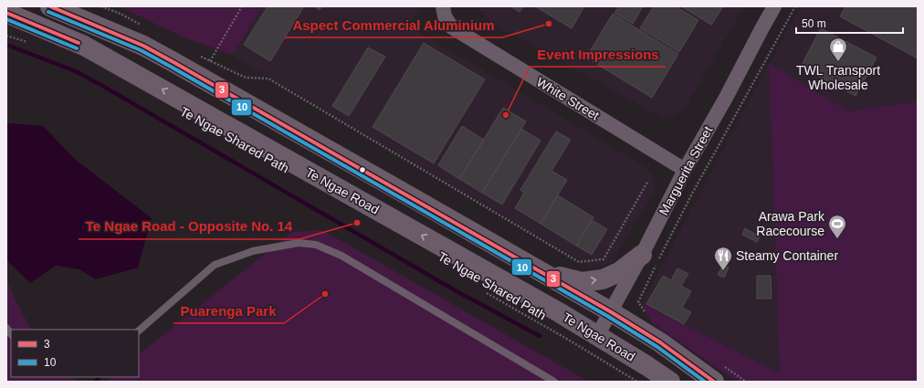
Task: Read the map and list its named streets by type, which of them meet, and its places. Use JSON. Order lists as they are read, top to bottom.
{
  "streets": {
    "main road": ["Te Ngae Road"],
    "street": ["White Street", "Marguerita Street"],
    "path": ["Te Ngae Shared Path"]
  },
  "crossings": [
    ["White Street", "Marguerita Street"],
    ["Marguerita Street", "Te Ngae Road"]
  ],
  "places": {
    "other": [
      "Aspect Commercial Aluminium",
      "Event Impressions",
      "Te Ngae Road - Opposite No. 14",
      "Puarenga Park"
    ],
    "shop": ["TWL Transport Wholesale"],
    "sports": ["Arawa Park Racecourse"],
    "restaurant": ["Steamy Container"]
  },
  "lines": ["transit line 3", "transit line 10"],
  "legend": ["3", "10"],
  "scale_bar": "50 m"
}
